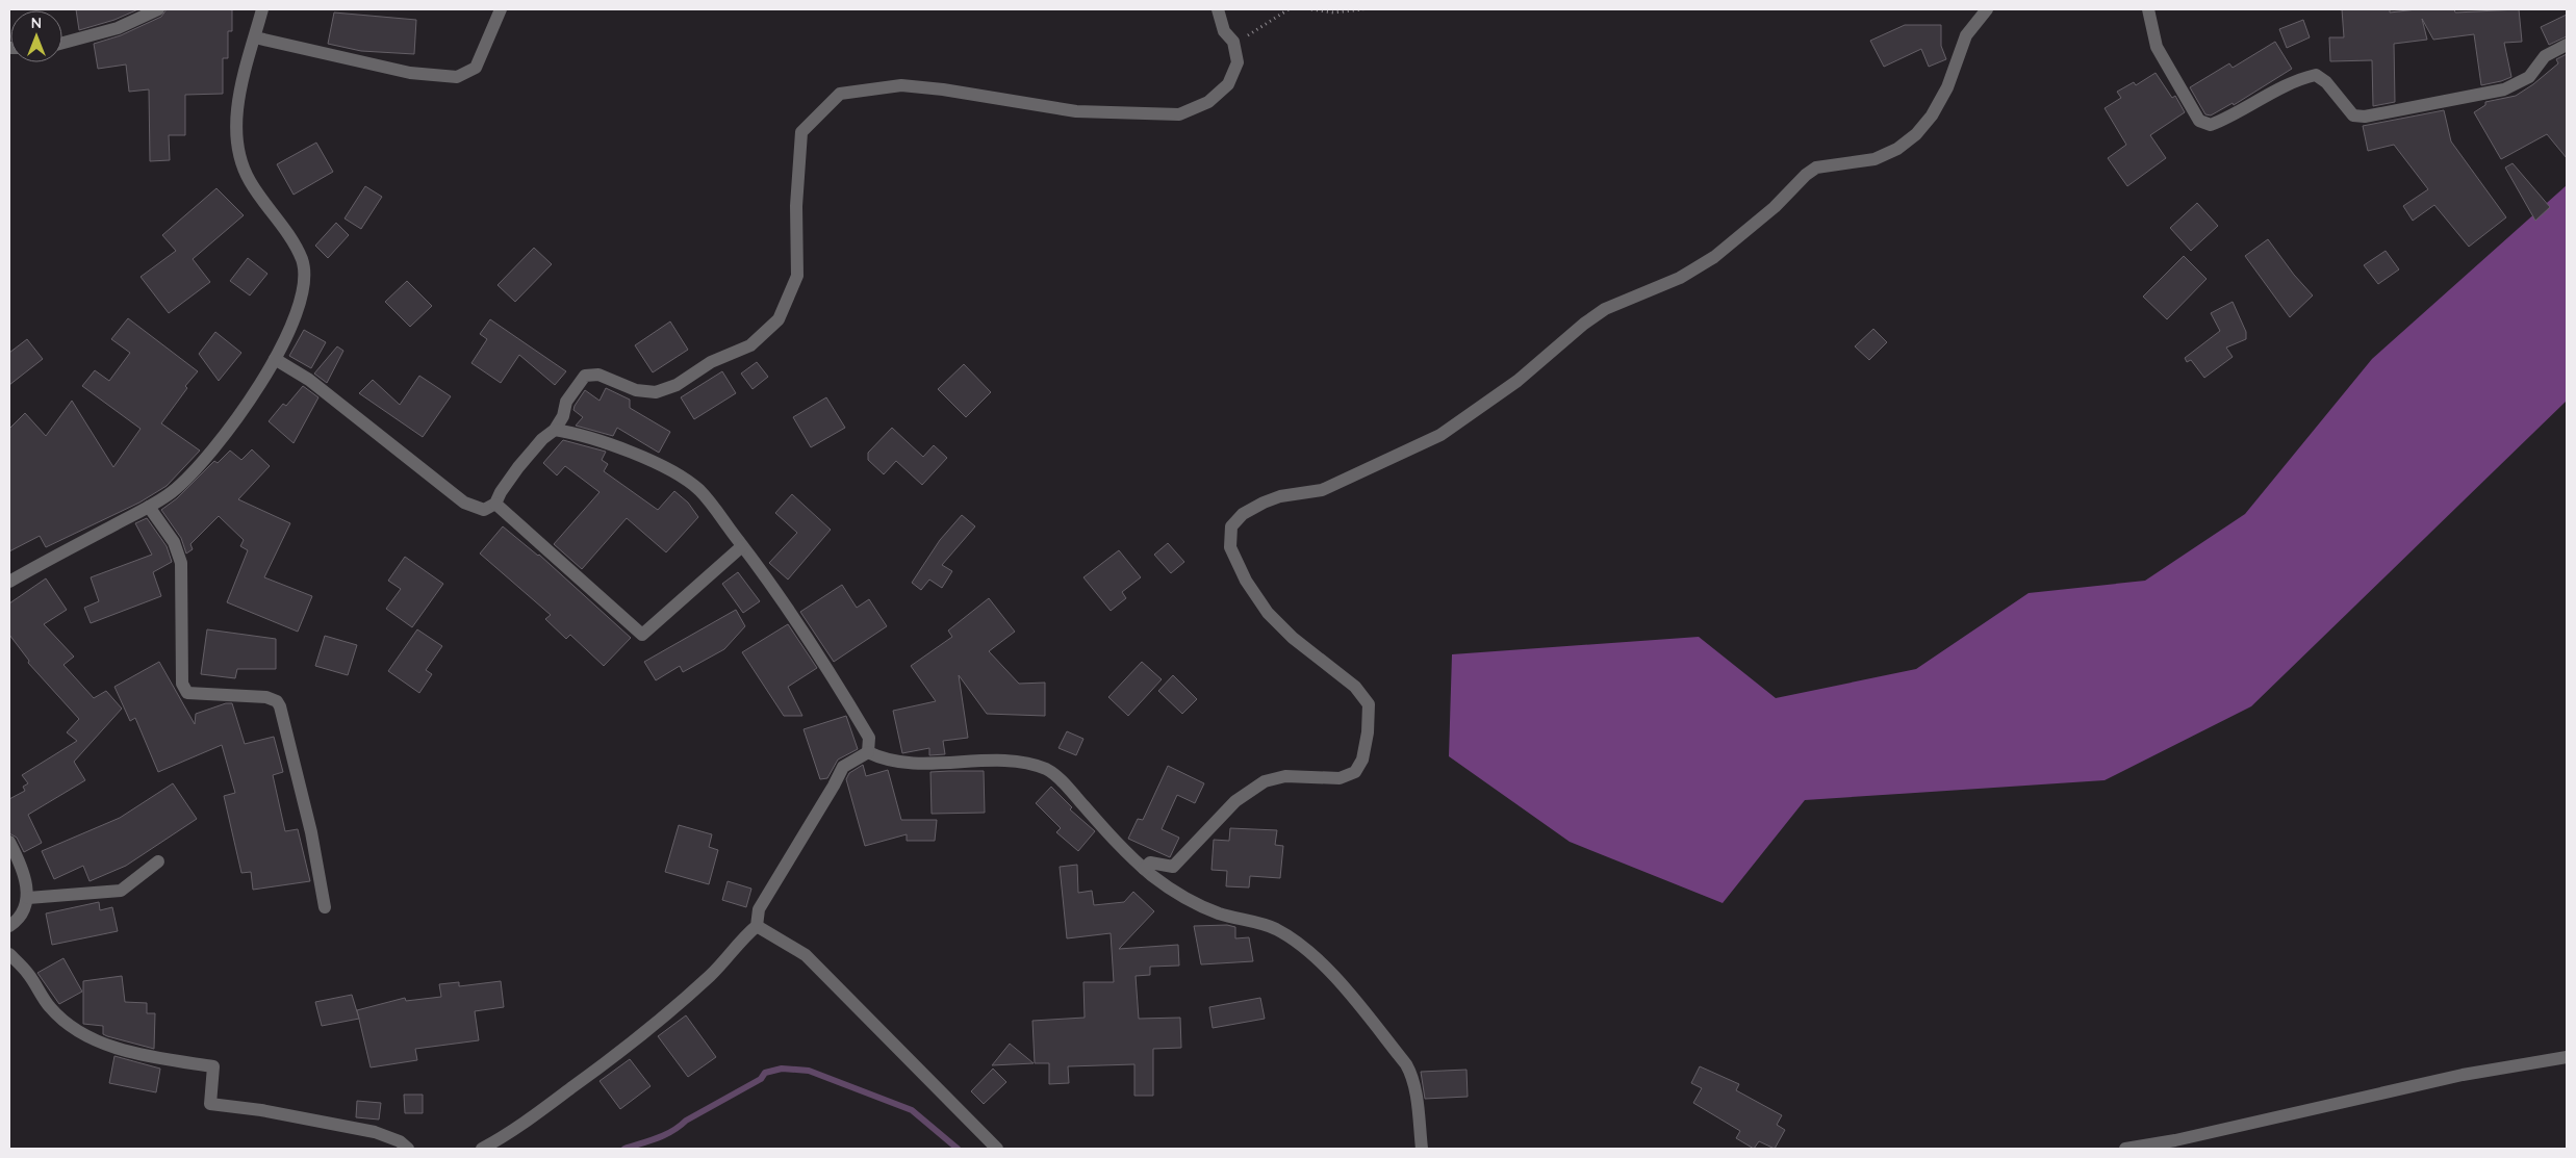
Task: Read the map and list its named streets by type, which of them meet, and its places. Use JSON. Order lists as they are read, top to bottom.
{
  "north": "top"
}
